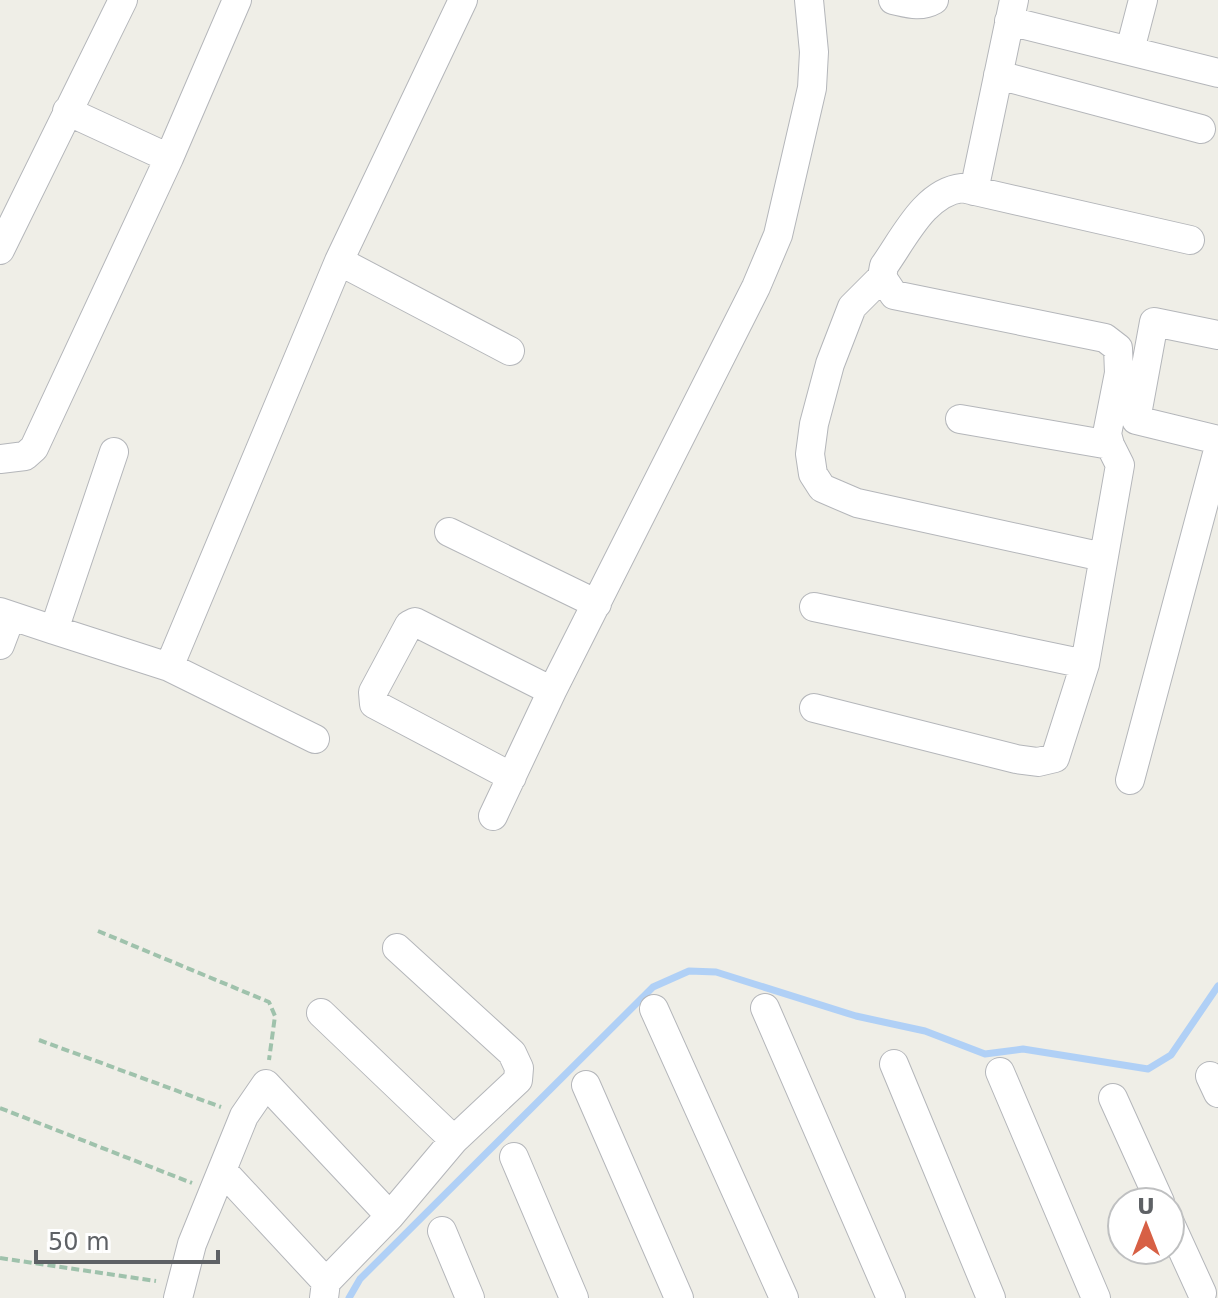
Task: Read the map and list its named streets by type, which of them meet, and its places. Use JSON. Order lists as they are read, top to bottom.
{
  "scale_bar": "50 m",
  "north": "top"
}
